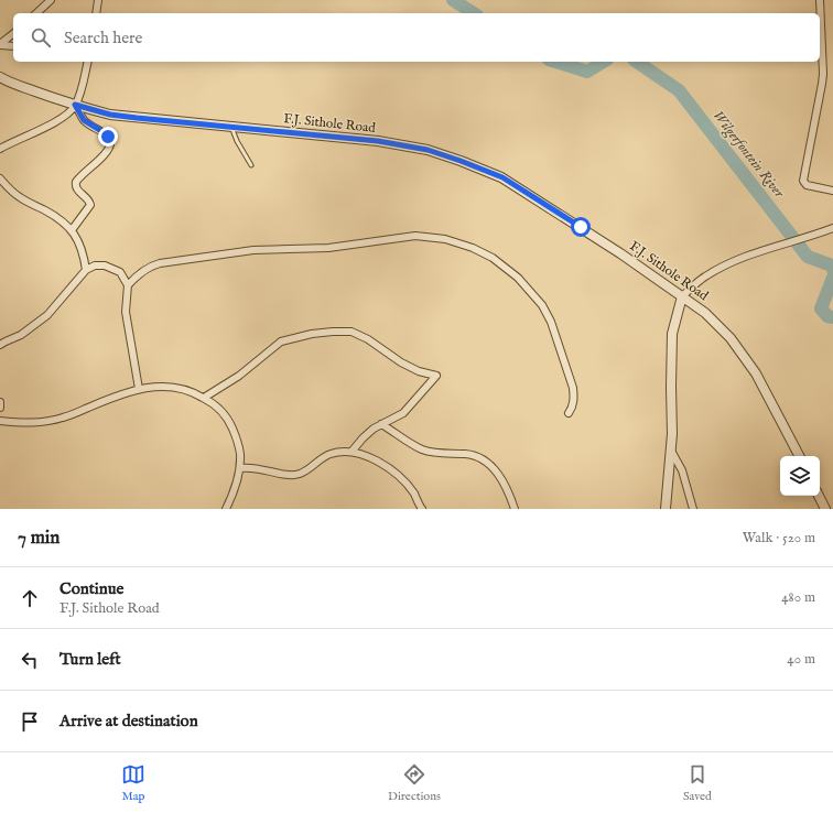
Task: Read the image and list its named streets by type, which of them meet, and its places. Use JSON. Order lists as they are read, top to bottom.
{
  "streets": {
    "street": ["F.J. Sithole Road"]
  },
  "water": ["Wilgerfontein River"],
  "page": {
    "search": "Search here",
    "heading": ["7 min", "Walk · 520 m"],
    "list": [
      ["Continue", "F.J. Sithole Road", "480 m"],
      ["Turn left", "40 m"],
      "Arrive at destination"
    ],
    "nav": ["Map", "Directions", "Saved"]
  }
}
